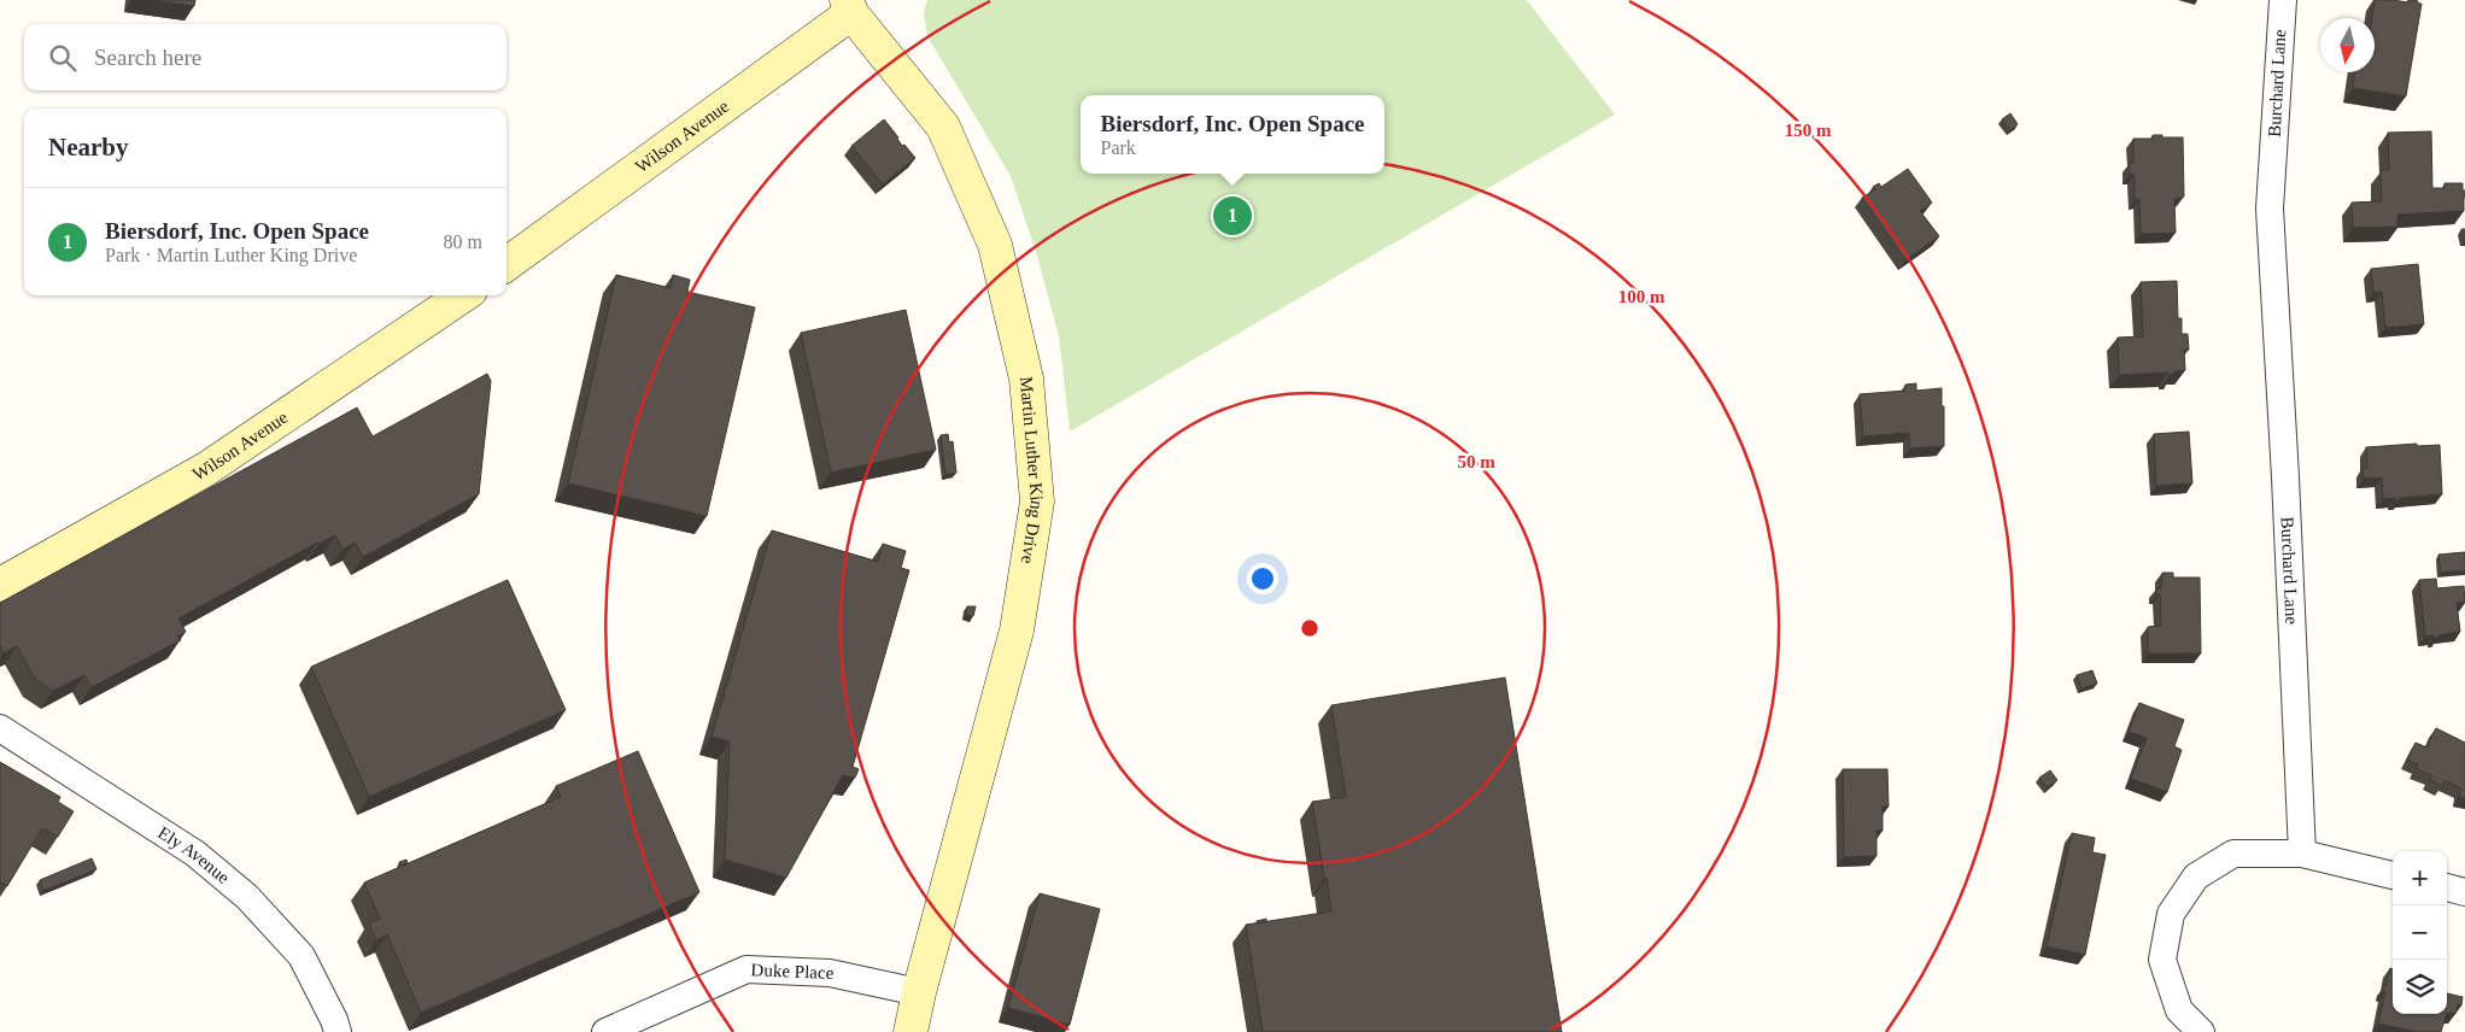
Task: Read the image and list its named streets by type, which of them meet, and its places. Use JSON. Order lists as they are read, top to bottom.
{
  "streets": {
    "main road": ["Wilson Avenue", "Martin Luther King Drive"],
    "street": ["Burchard Lane", "Ely Avenue", "Duke Place"]
  },
  "crossings": [
    ["Wilson Avenue", "Martin Luther King Drive"],
    ["Martin Luther King Drive", "Duke Place"]
  ],
  "north": "bottom",
  "page": {
    "search": "Search here",
    "popup": ["Biersdorf, Inc. Open Space", "Park"],
    "heading": "Nearby",
    "list": [
      {
        "mark": "1",
        "name": "Biersdorf, Inc. Open Space",
        "note": "Park · Martin Luther King Drive",
        "value": "80 m"
      }
    ],
    "pins": "1",
    "map_buttons": ["+", "−"]
  },
  "rings": ["150 m", "100 m", "50 m"]
}
